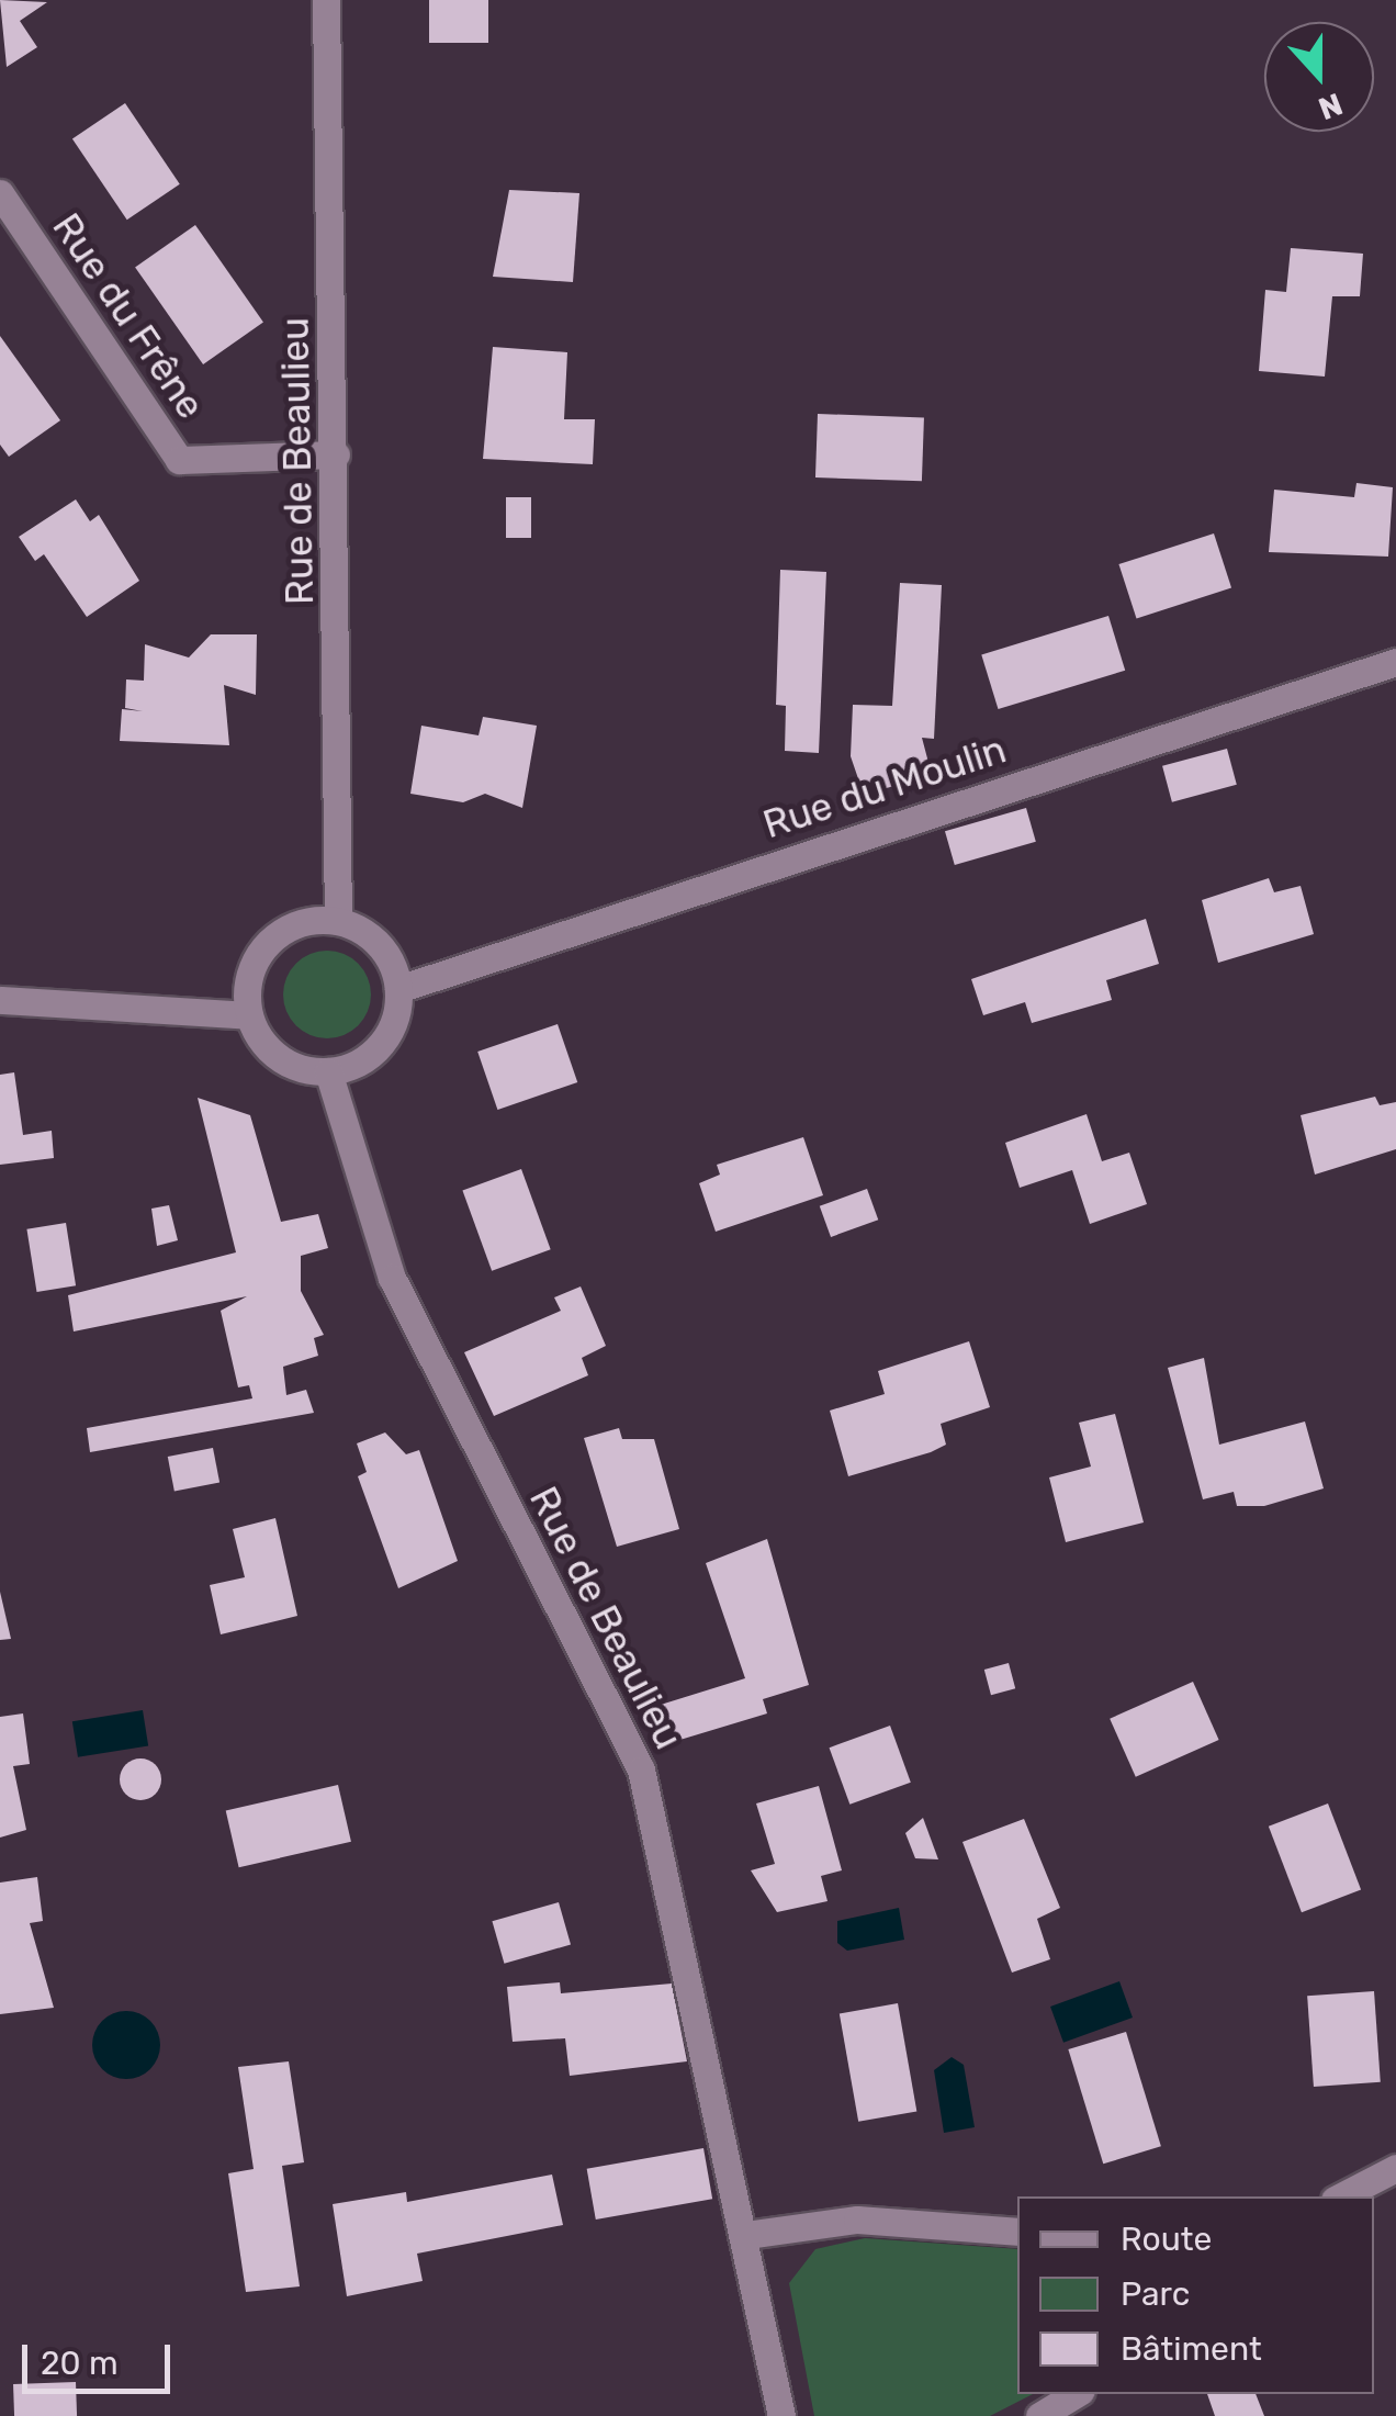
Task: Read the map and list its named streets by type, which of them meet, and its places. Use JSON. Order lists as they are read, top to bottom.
{
  "streets": {
    "street": ["Rue du Frêne", "Rue de Beaulieu", "Rue du Moulin"]
  },
  "crossings": [
    ["Rue du Frêne", "Rue de Beaulieu"],
    ["Rue de Beaulieu", "Rue du Moulin"]
  ],
  "legend": ["Route", "Parc", "Bâtiment"],
  "scale_bar": "20 m",
  "north": "bottom"
}
